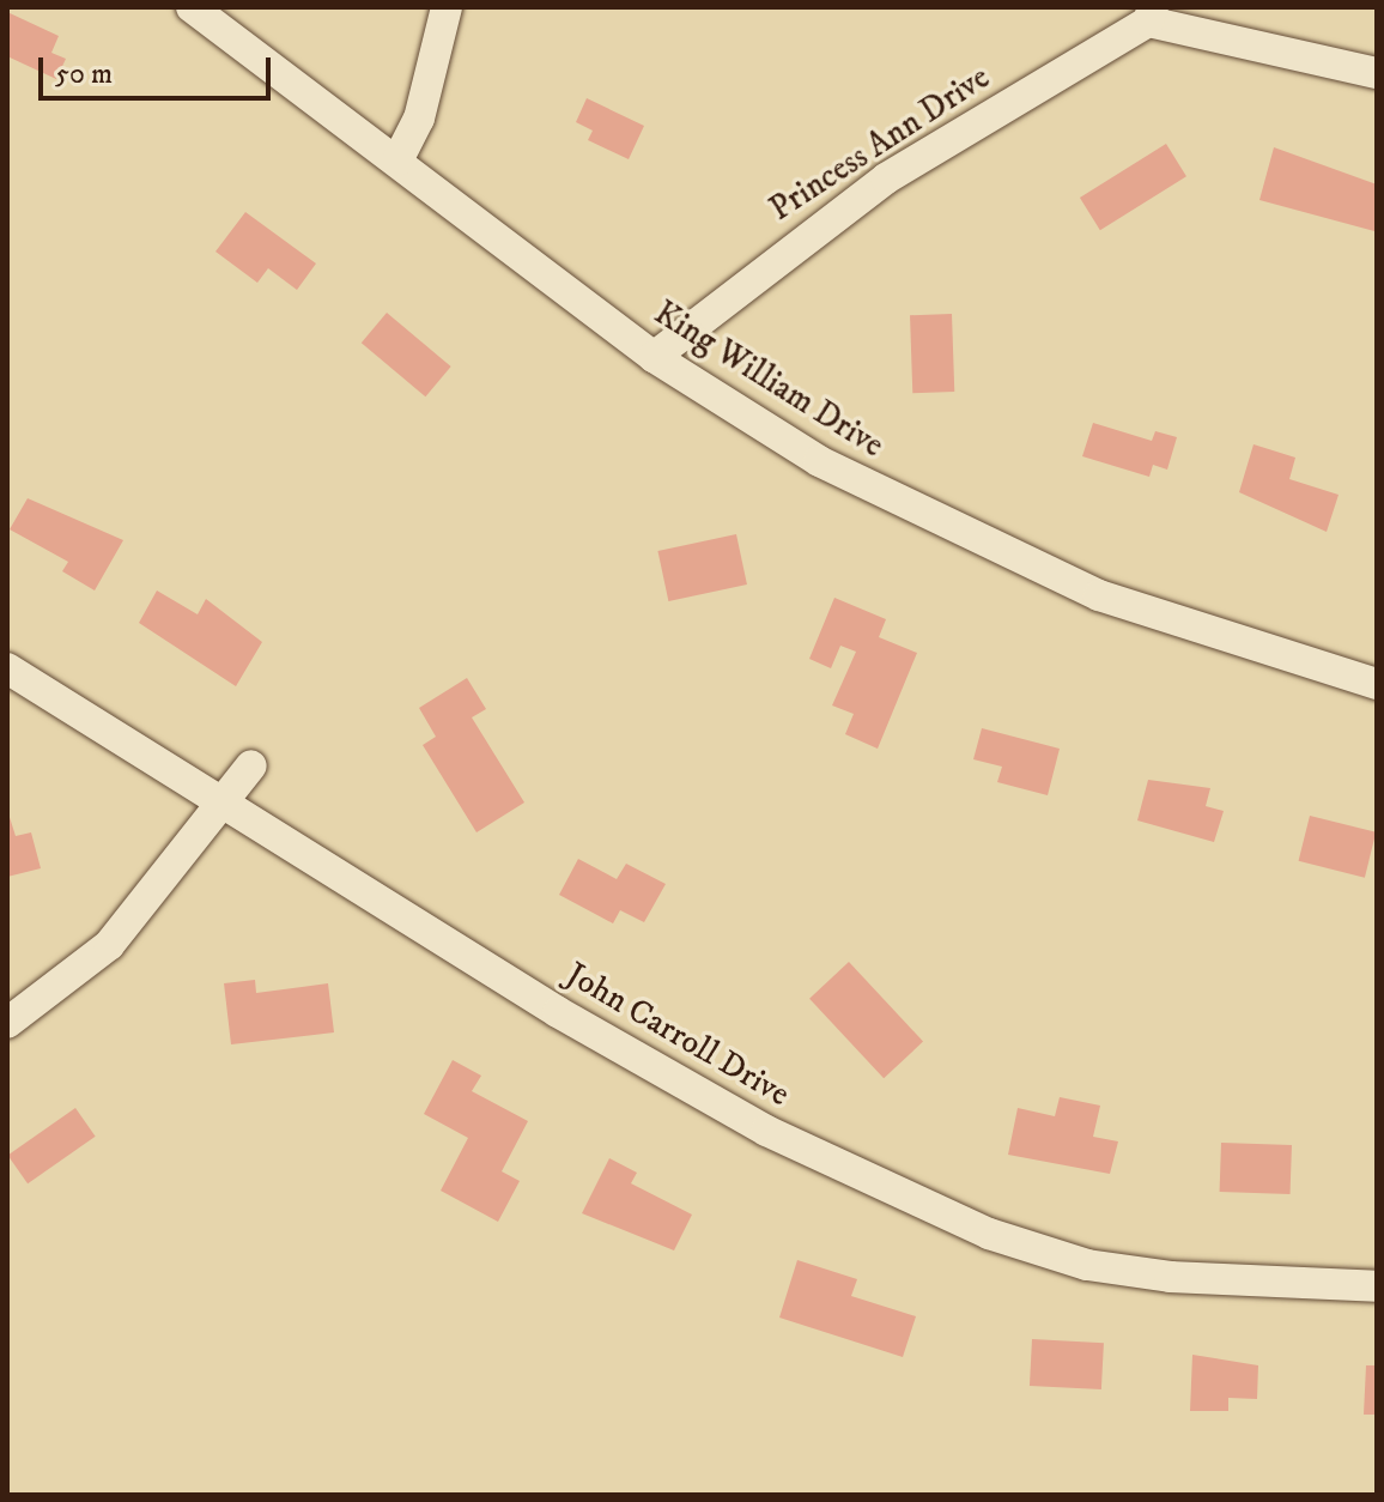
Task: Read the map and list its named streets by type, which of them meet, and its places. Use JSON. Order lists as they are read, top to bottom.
{
  "streets": {
    "street": ["Princess Ann Drive", "King William Drive", "John Carroll Drive"]
  },
  "crossings": [
    ["Princess Ann Drive", "King William Drive"]
  ],
  "scale_bar": "50 m"
}
